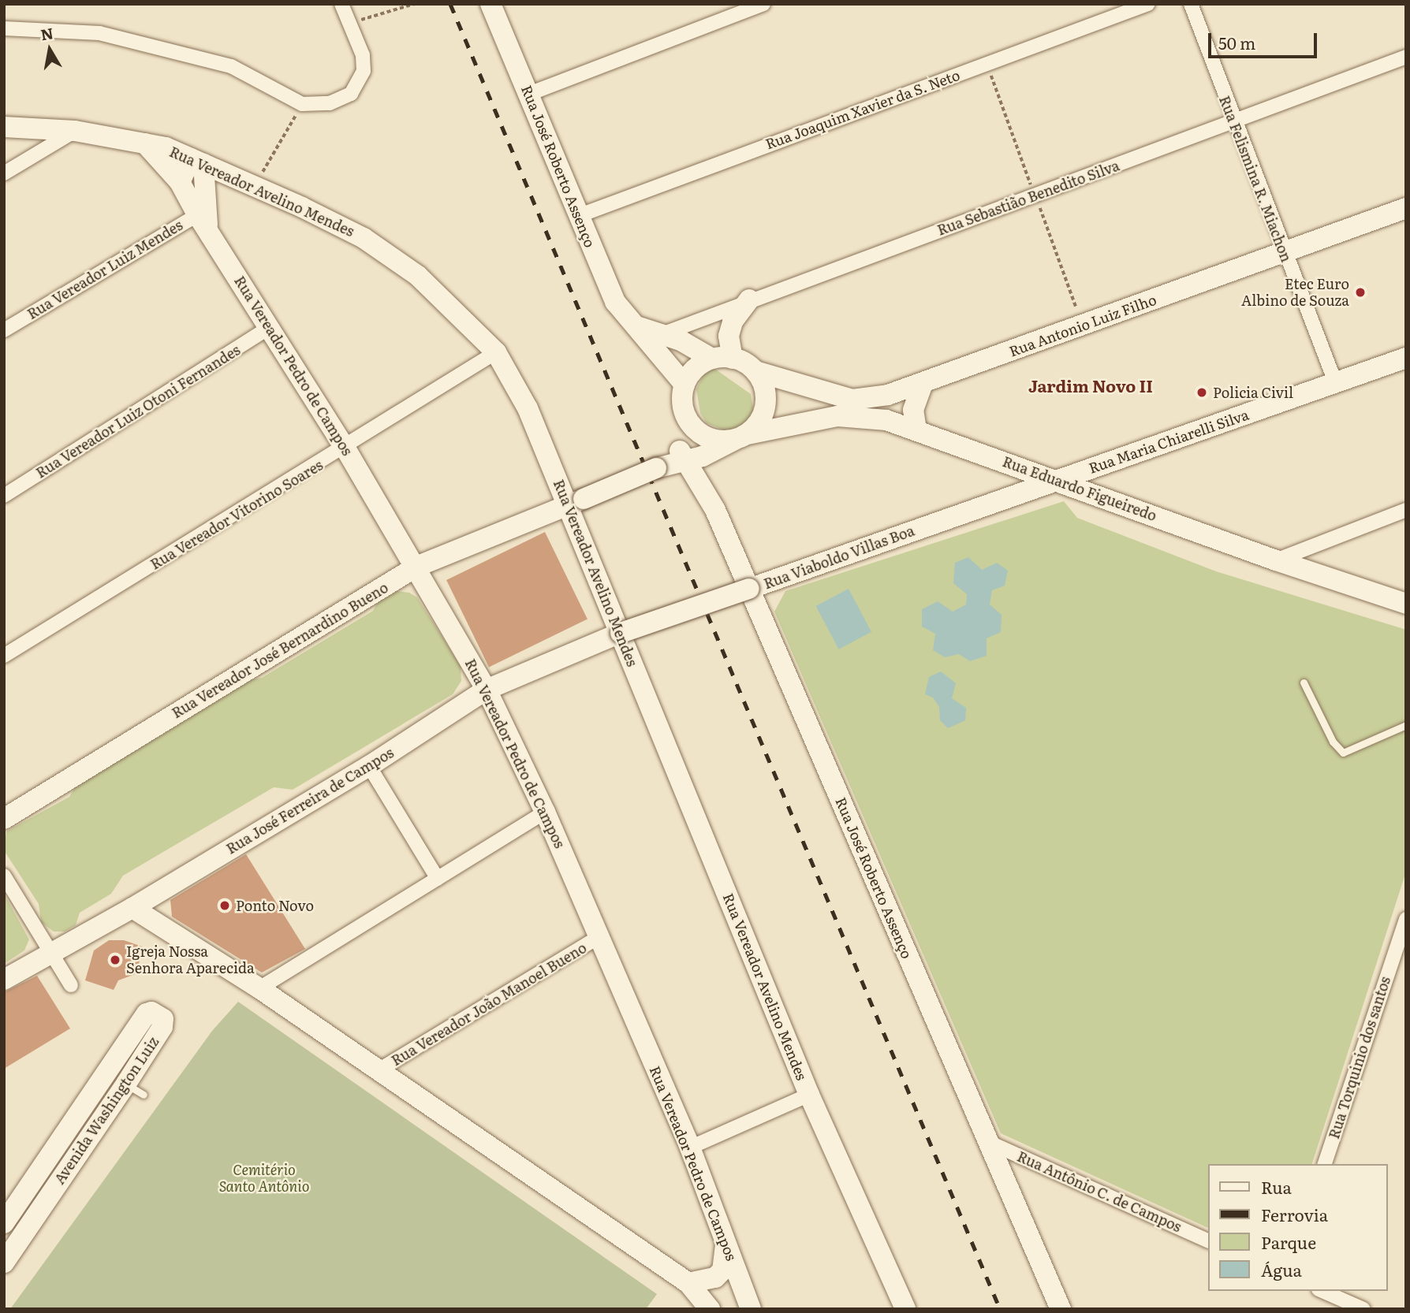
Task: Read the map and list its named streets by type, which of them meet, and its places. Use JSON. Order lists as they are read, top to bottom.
{
  "streets": {
    "main road": [
      "Rua José Roberto Assenço",
      "Rua Vereador Avelino Mendes",
      "Rua Antonio Luiz Filho",
      "Rua Vereador Pedro de Campos",
      "Rua Maria Chiarelli Silva",
      "Rua Eduardo Figueiredo",
      "Rua Viaboldo Villas Boa",
      "Rua Vereador José Bernardino Bueno",
      "Rua José Ferreira de Campos",
      "Avenida Washington Luiz"
    ],
    "street": [
      "Rua Joaquim Xavier da S. Neto",
      "Rua Felismina R. Miachon",
      "Rua Sebastião Benedito Silva",
      "Rua Vereador Luiz Mendes",
      "Rua Vereador Luiz Otoni Fernandes",
      "Rua Vereador Vitorino Soares",
      "Rua Vereador João Manoel Bueno",
      "Rua Torquinio dos santos",
      "Rua Antônio C. de Campos"
    ]
  },
  "crossings": [
    ["Rua Joaquim Xavier da S. Neto", "Rua José Roberto Assenço"],
    ["Rua José Roberto Assenço", "Rua Sebastião Benedito Silva"],
    ["Rua José Roberto Assenço", "Rua Antonio Luiz Filho"],
    ["Rua José Roberto Assenço", "Rua Eduardo Figueiredo"],
    ["Rua José Roberto Assenço", "Rua Viaboldo Villas Boa"],
    ["Rua José Roberto Assenço", "Rua Vereador José Bernardino Bueno"],
    ["Rua José Roberto Assenço", "Rua Antônio C. de Campos"],
    ["Rua Felismina R. Miachon", "Rua Sebastião Benedito Silva"],
    ["Rua Felismina R. Miachon", "Rua Antonio Luiz Filho"],
    ["Rua Felismina R. Miachon", "Rua Maria Chiarelli Silva"],
    ["Rua Vereador Avelino Mendes", "Rua Vereador Pedro de Campos"],
    ["Rua Vereador Avelino Mendes", "Rua Vereador Vitorino Soares"],
    ["Rua Vereador Avelino Mendes", "Rua Viaboldo Villas Boa"],
    ["Rua Vereador Avelino Mendes", "Rua Vereador José Bernardino Bueno"],
    ["Rua Vereador Avelino Mendes", "Rua José Ferreira de Campos"],
    ["Rua Vereador Luiz Mendes", "Rua Vereador Pedro de Campos"],
    ["Rua Antonio Luiz Filho", "Rua Eduardo Figueiredo"],
    ["Rua Antonio Luiz Filho", "Rua Vereador José Bernardino Bueno"],
    ["Rua Vereador Pedro de Campos", "Rua Vereador Luiz Otoni Fernandes"],
    ["Rua Vereador Pedro de Campos", "Rua Vereador Vitorino Soares"],
    ["Rua Vereador Pedro de Campos", "Rua Vereador José Bernardino Bueno"],
    ["Rua Vereador Pedro de Campos", "Rua José Ferreira de Campos"],
    ["Rua Vereador Pedro de Campos", "Rua Vereador João Manoel Bueno"],
    ["Rua Maria Chiarelli Silva", "Rua Eduardo Figueiredo"],
    ["Rua Maria Chiarelli Silva", "Rua Viaboldo Villas Boa"],
    ["Rua Eduardo Figueiredo", "Rua Viaboldo Villas Boa"],
    ["Rua Eduardo Figueiredo", "Rua Vereador José Bernardino Bueno"],
    ["Rua Viaboldo Villas Boa", "Rua José Ferreira de Campos"]
  ],
  "districts": ["Jardim Novo II"],
  "parks": ["Cemitério Santo Antônio"],
  "places": [
    "Etec Euro Albino de Souza",
    "Policia Civil",
    "Ponto Novo",
    "Igreja Nossa Senhora Aparecida"
  ],
  "legend": [
    "Rua",
    "Ferrovia",
    "Parque",
    "Água"
  ],
  "scale_bar": "50 m",
  "north": "top"
}
